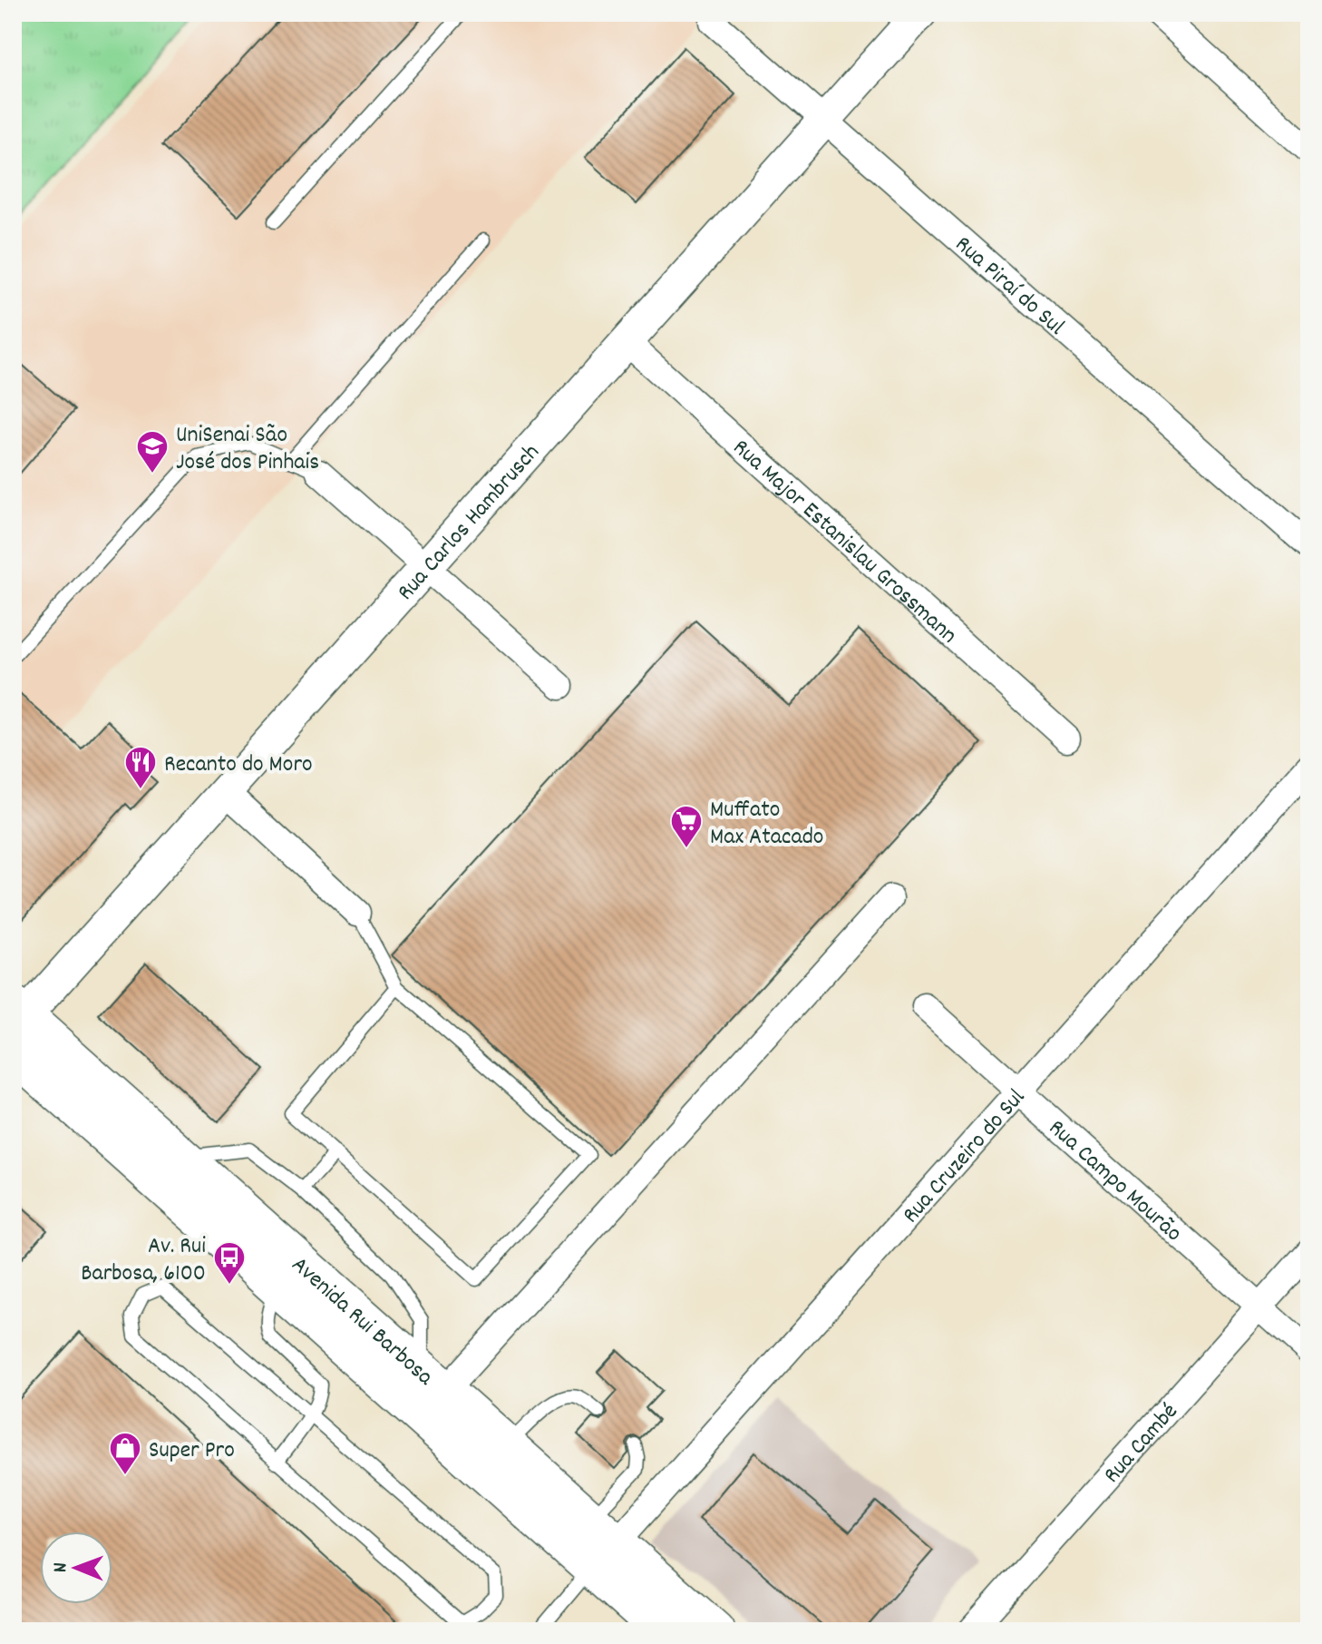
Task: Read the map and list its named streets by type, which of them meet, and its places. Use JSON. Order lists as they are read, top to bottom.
{
  "streets": {
    "main road": ["Avenida Rui Barbosa"],
    "street": [
      "Rua Piraí do Sul",
      "Rua Carlos Hambrusch",
      "Rua Major Estanislau Grossmann",
      "Rua Cruzeiro do Sul",
      "Rua Campo Mourão",
      "Rua Cambé"
    ]
  },
  "crossings": [
    ["Rua Piraí do Sul", "Rua Carlos Hambrusch"],
    ["Rua Carlos Hambrusch", "Rua Major Estanislau Grossmann"],
    ["Rua Carlos Hambrusch", "Avenida Rui Barbosa"],
    ["Rua Cruzeiro do Sul", "Rua Campo Mourão"],
    ["Rua Cruzeiro do Sul", "Avenida Rui Barbosa"],
    ["Rua Campo Mourão", "Rua Cambé"]
  ],
  "places": {
    "school or university": ["UniSenai São José dos Pinhais"],
    "restaurant": ["Recanto do Moro"],
    "supermarket": ["Muffato Max Atacado"],
    "bus stop": ["Av. Rui Barbosa, 6100"],
    "shop": ["Super Pro"]
  },
  "north": "left"
}
